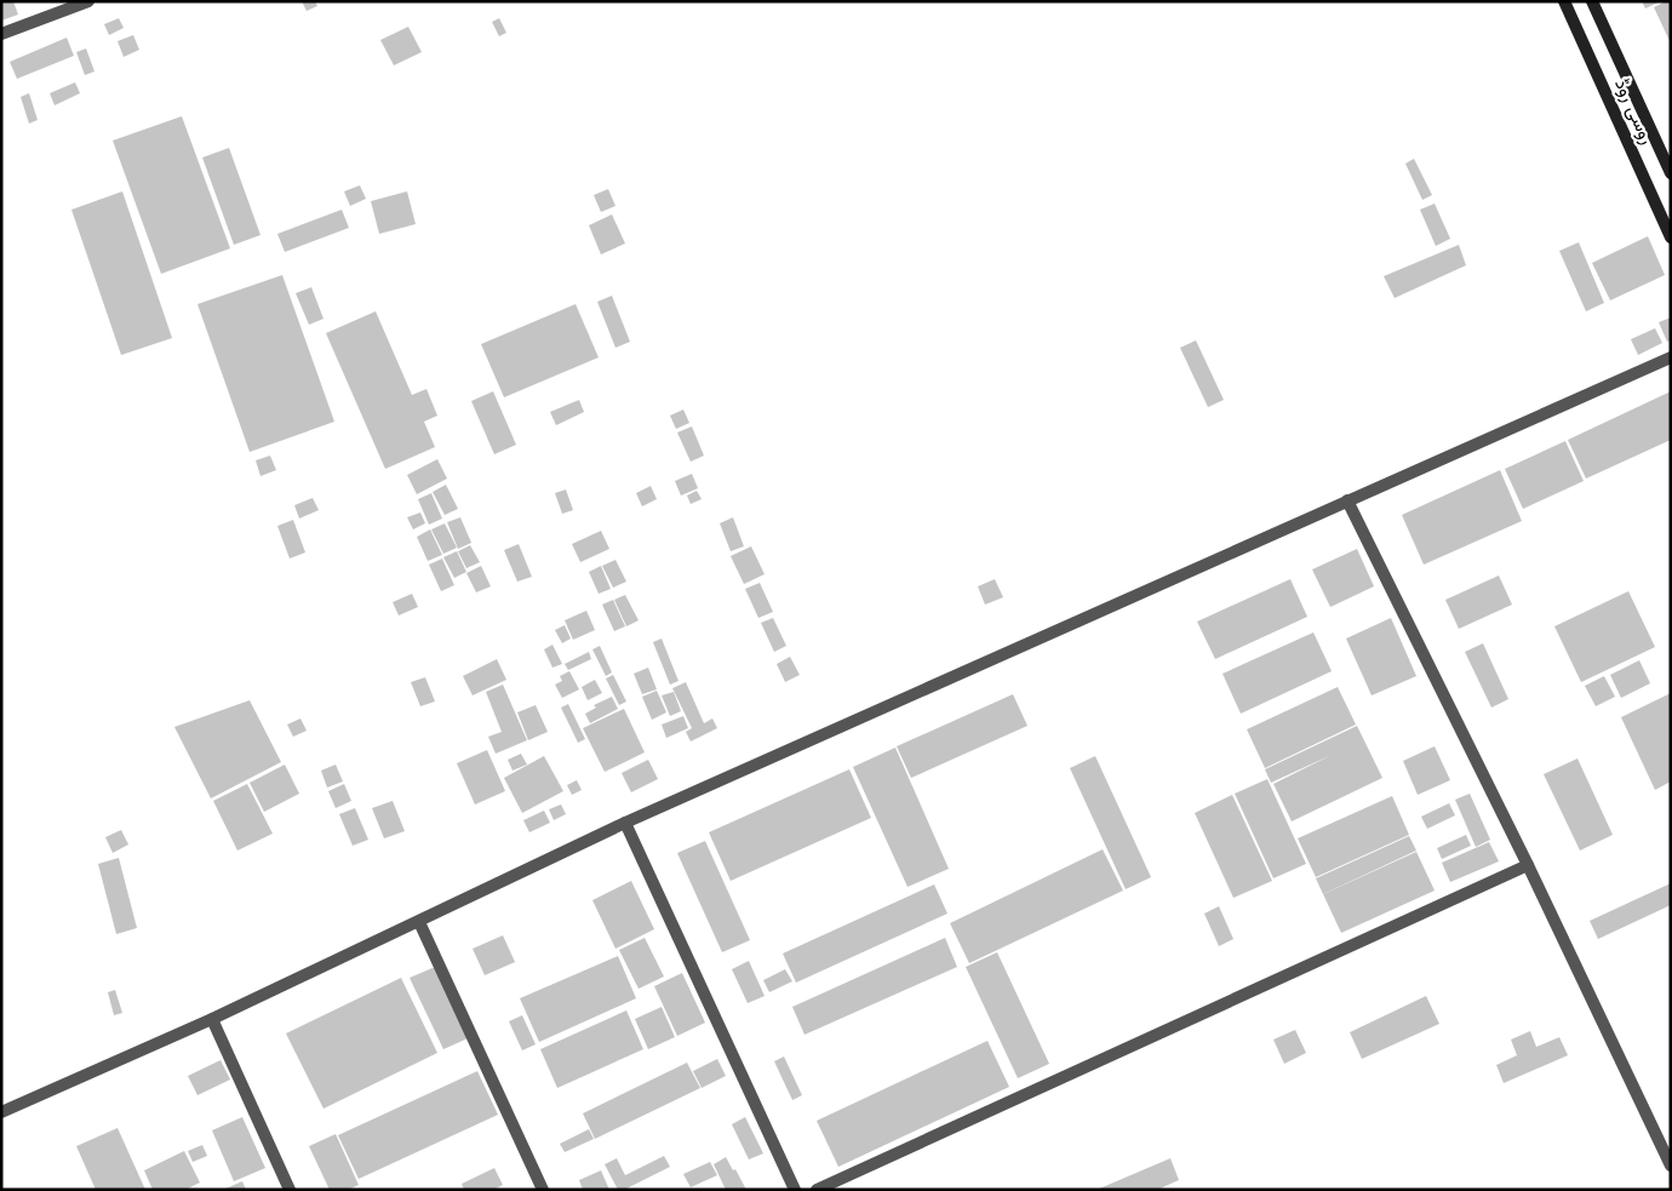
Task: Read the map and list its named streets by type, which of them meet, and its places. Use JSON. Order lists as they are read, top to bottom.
{
  "streets": {
    "main road": ["روسی روڈ"]
  }
}
